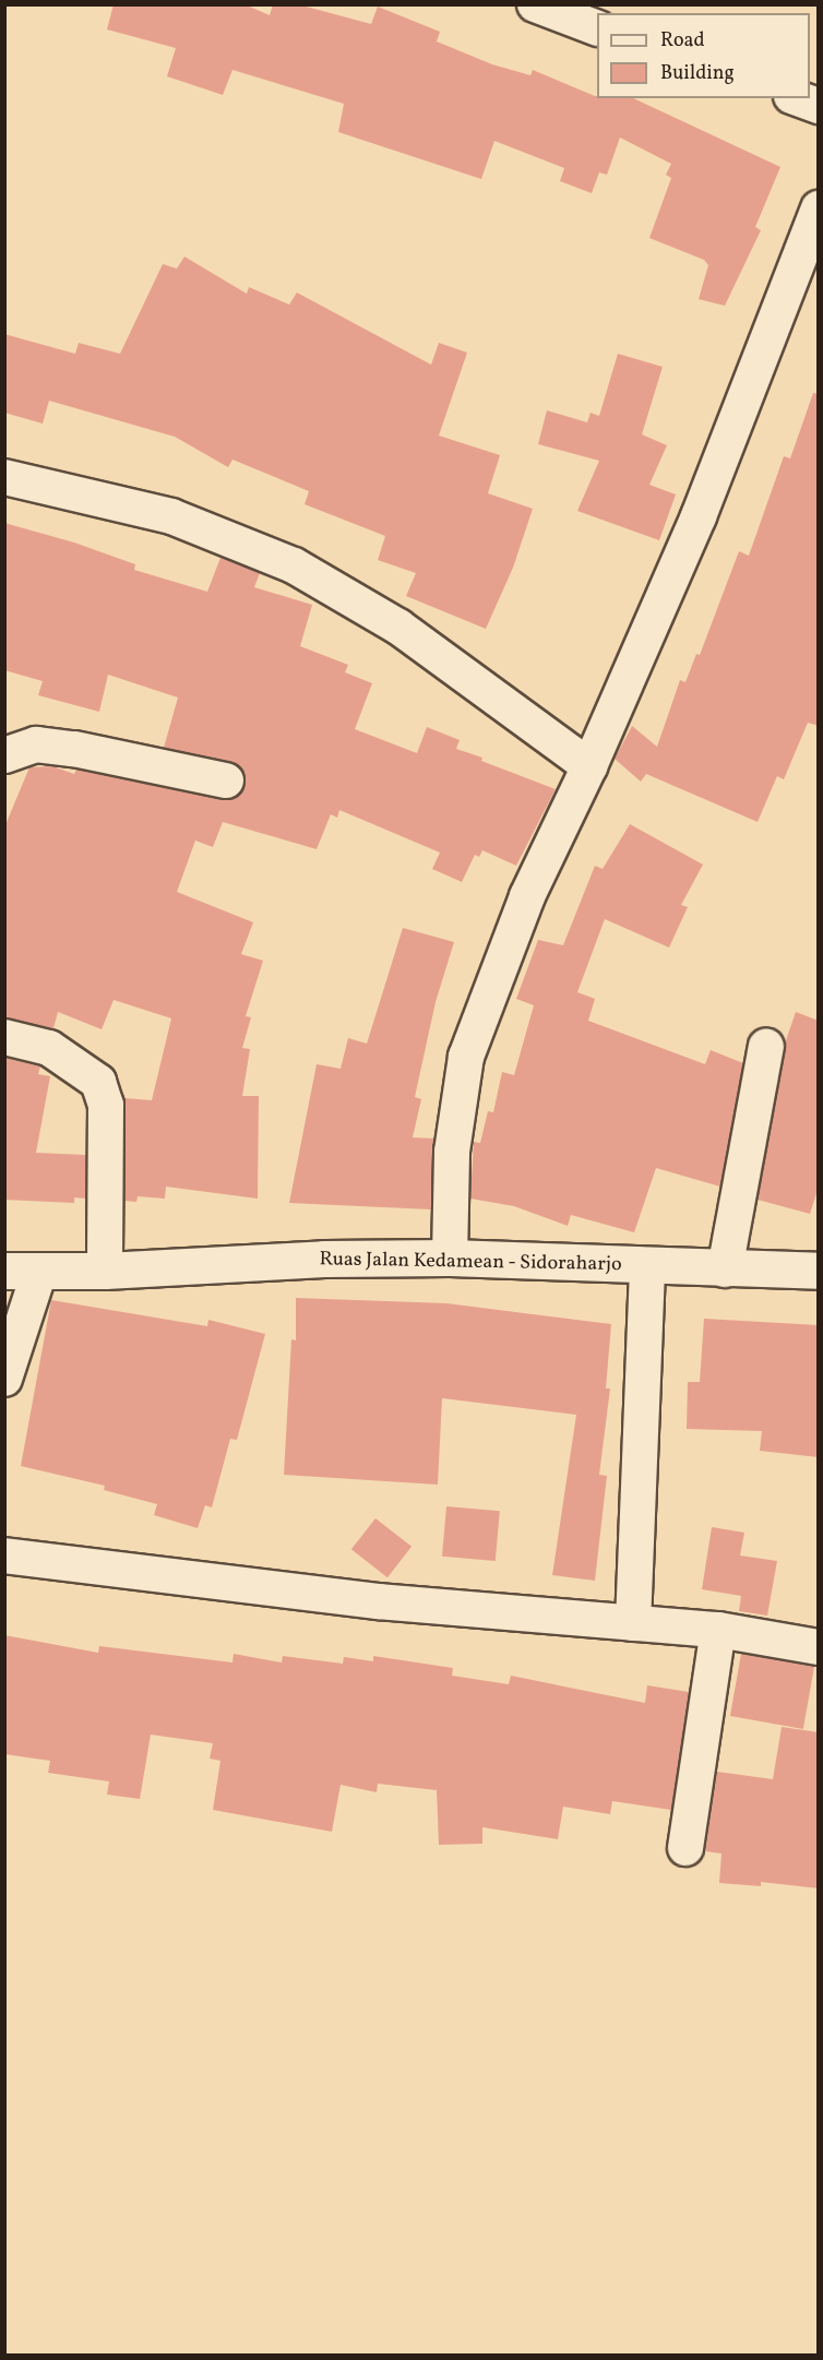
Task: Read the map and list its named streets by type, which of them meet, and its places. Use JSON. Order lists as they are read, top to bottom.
{
  "streets": {
    "main road": ["Ruas Jalan Kedamean - Sidoraharjo"]
  },
  "legend": ["Road", "Building"]
}
